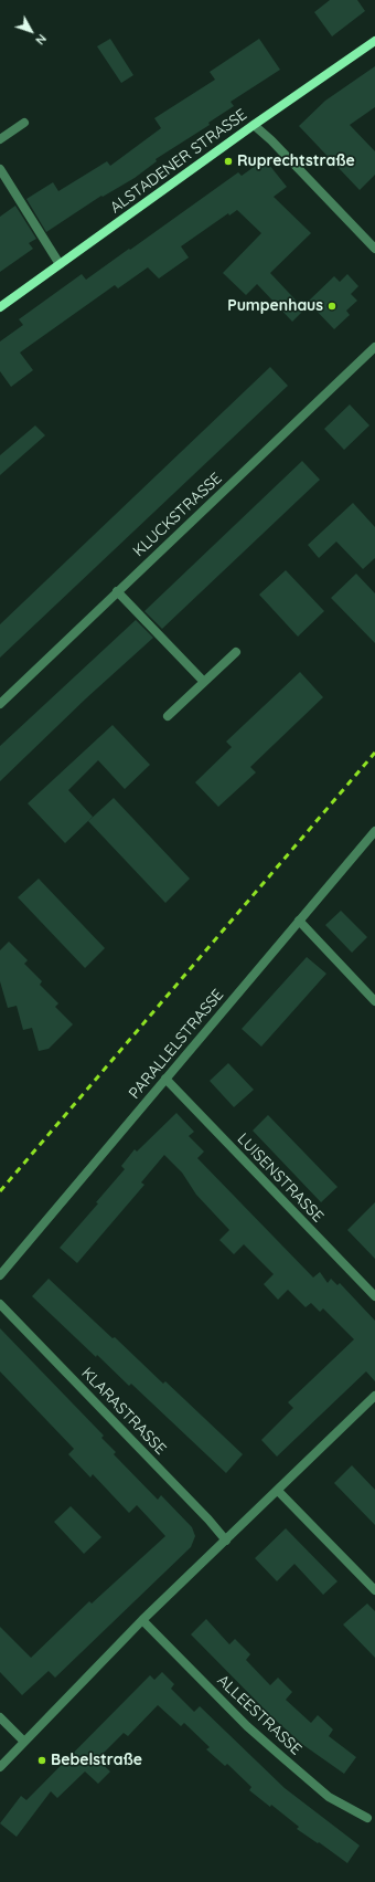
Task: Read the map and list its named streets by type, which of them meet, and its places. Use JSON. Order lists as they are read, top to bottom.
{
  "streets": {
    "street": [
      "ALSTADENER STRASSE",
      "KLUCKSTRASSE",
      "PARALLELSTRASSE",
      "LUISENSTRASSE",
      "KLARASTRASSE",
      "ALLEESTRASSE"
    ]
  },
  "crossings": [
    ["PARALLELSTRASSE", "LUISENSTRASSE"]
  ],
  "places": ["Ruprechtstraße", "Pumpenhaus", "Bebelstraße"],
  "north": "bottom right"
}
